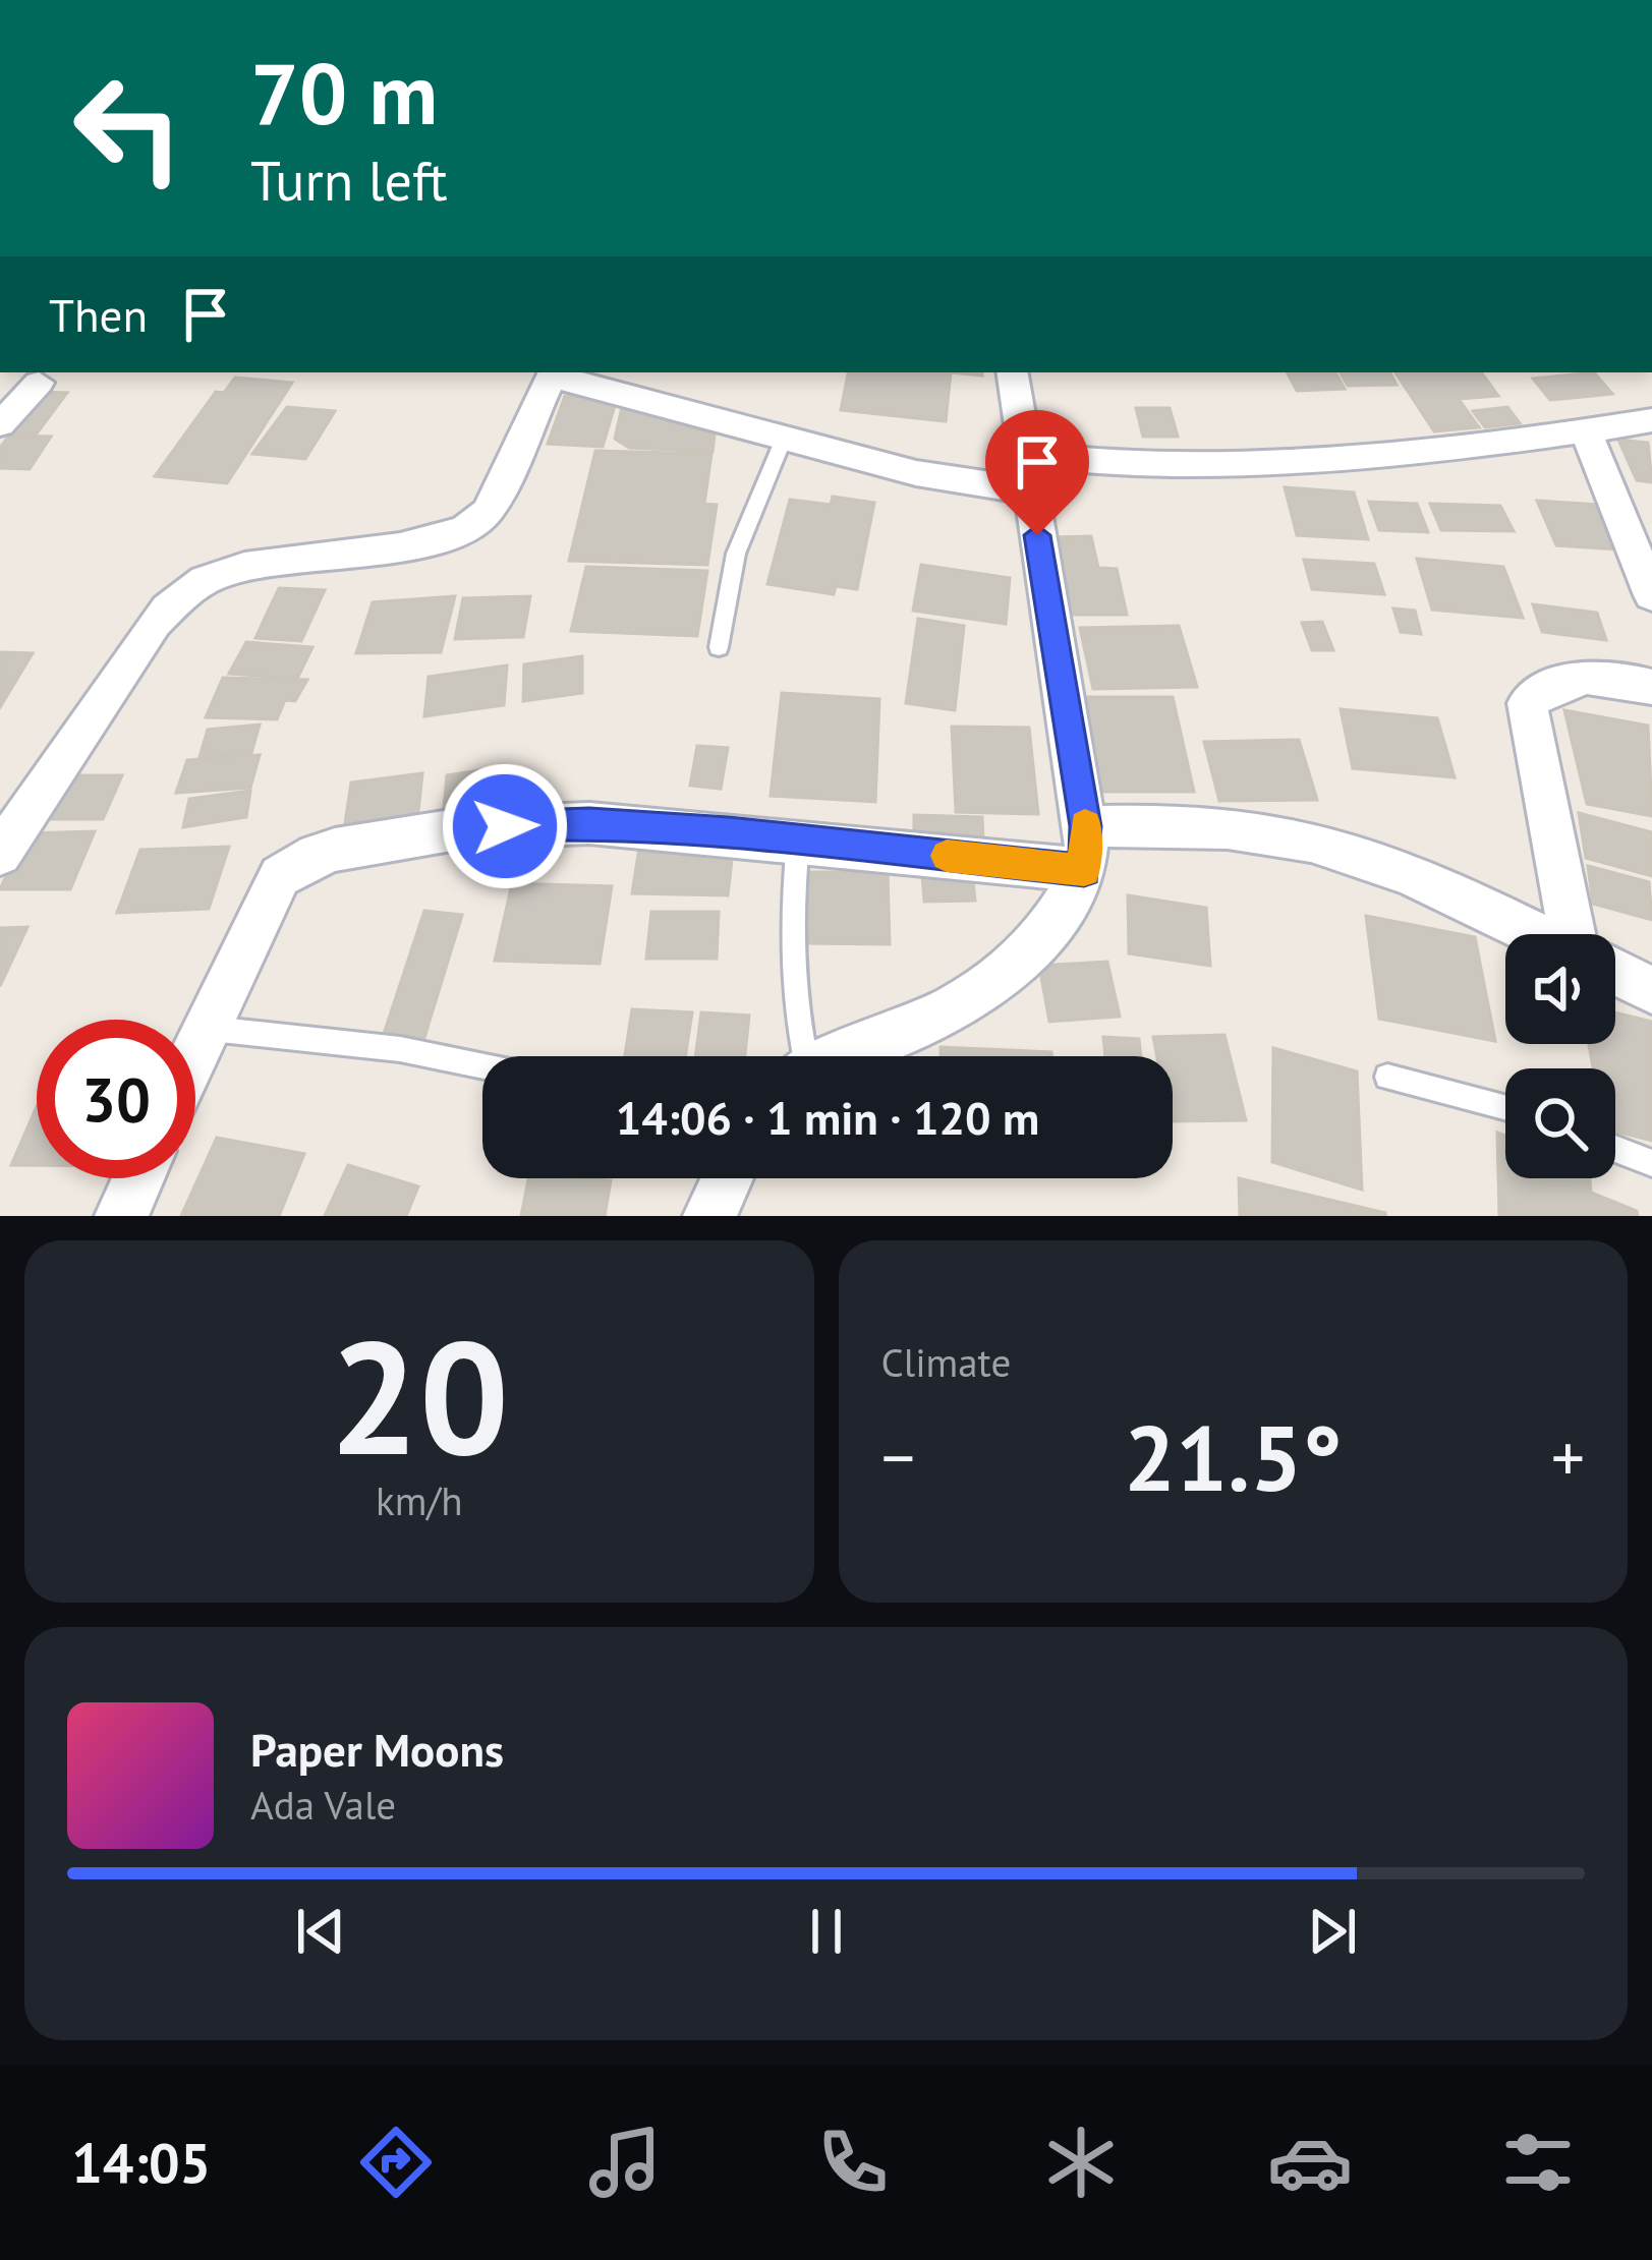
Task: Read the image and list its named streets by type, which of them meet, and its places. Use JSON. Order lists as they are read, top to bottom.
{
  "page": {
    "turn": ["70 m", "Turn left"],
    "then": "Then",
    "limit": "30",
    "trip": "14:06 · 1 min · 120 m",
    "tile": [
      ["20", "km/h"],
      "Climate"
    ],
    "heat": ["−", "21.5°", "+"],
    "song": ["Paper Moons", "Ada Vale"],
    "tabs": "14:05"
  }
}
